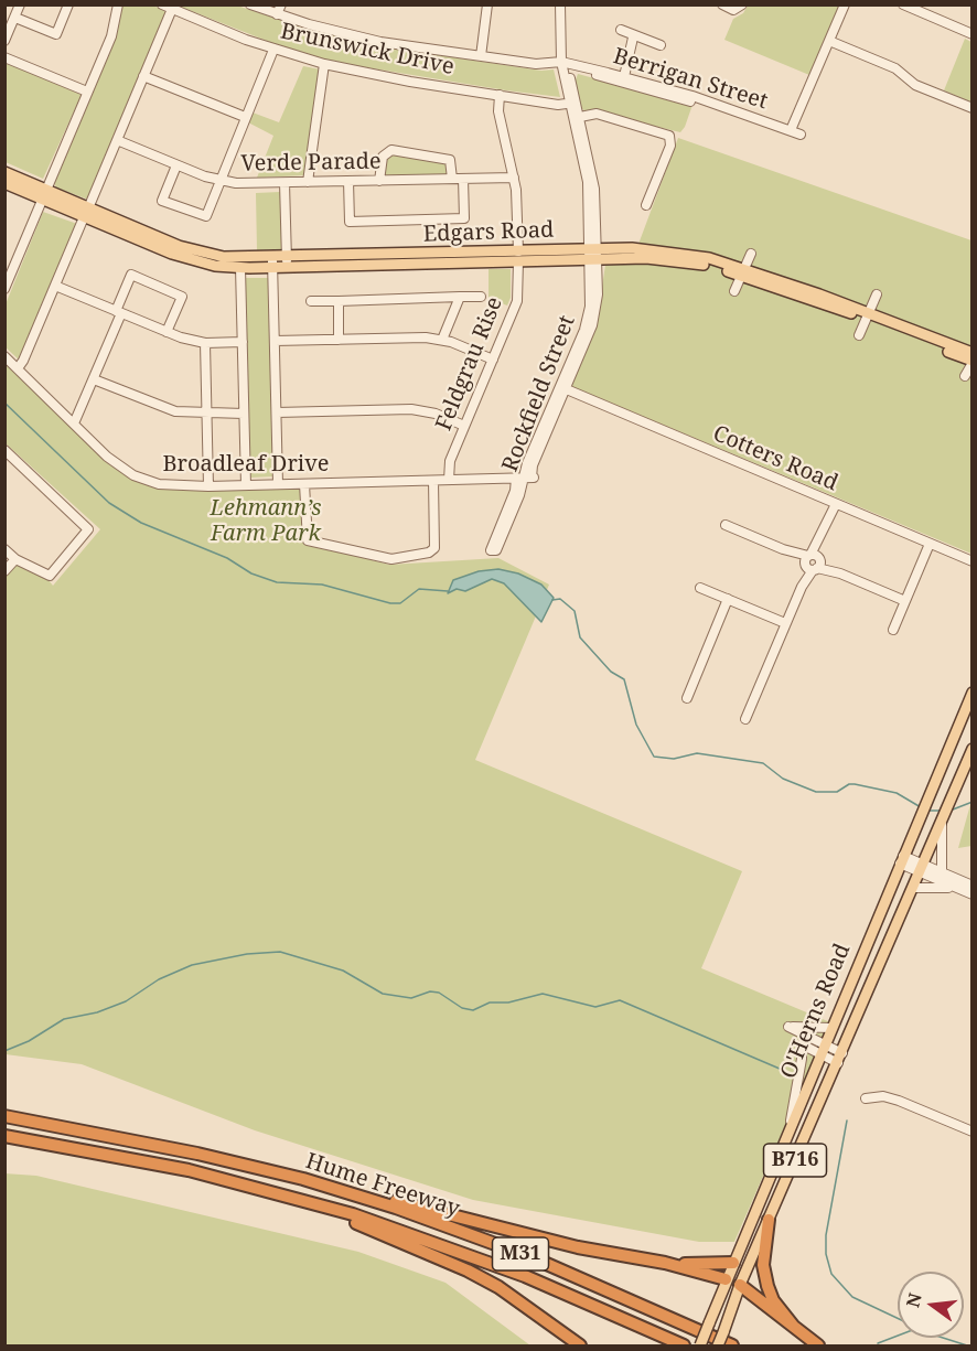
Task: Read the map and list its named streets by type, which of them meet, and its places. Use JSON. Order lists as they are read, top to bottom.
{
  "streets": {
    "highway": ["Hume Freeway", "M31"],
    "main road": ["Edgars Road", "O'Herns Road", "B716"],
    "street": [
      "Brunswick Drive",
      "Berrigan Street",
      "Verde Parade",
      "Feldgrau Rise",
      "Rockfield Street",
      "Cotters Road",
      "Broadleaf Drive"
    ]
  },
  "crossings": [
    ["Brunswick Drive", "Feldgrau Rise"],
    ["Brunswick Drive", "Rockfield Street"],
    ["Berrigan Street", "Rockfield Street"],
    ["Verde Parade", "Feldgrau Rise"],
    ["Edgars Road", "Feldgrau Rise"],
    ["Edgars Road", "Rockfield Street"],
    ["Feldgrau Rise", "Broadleaf Drive"],
    ["Rockfield Street", "Cotters Road"],
    ["Rockfield Street", "Broadleaf Drive"]
  ],
  "parks": ["Lehmann’s Farm Park"],
  "north": "left"
}
